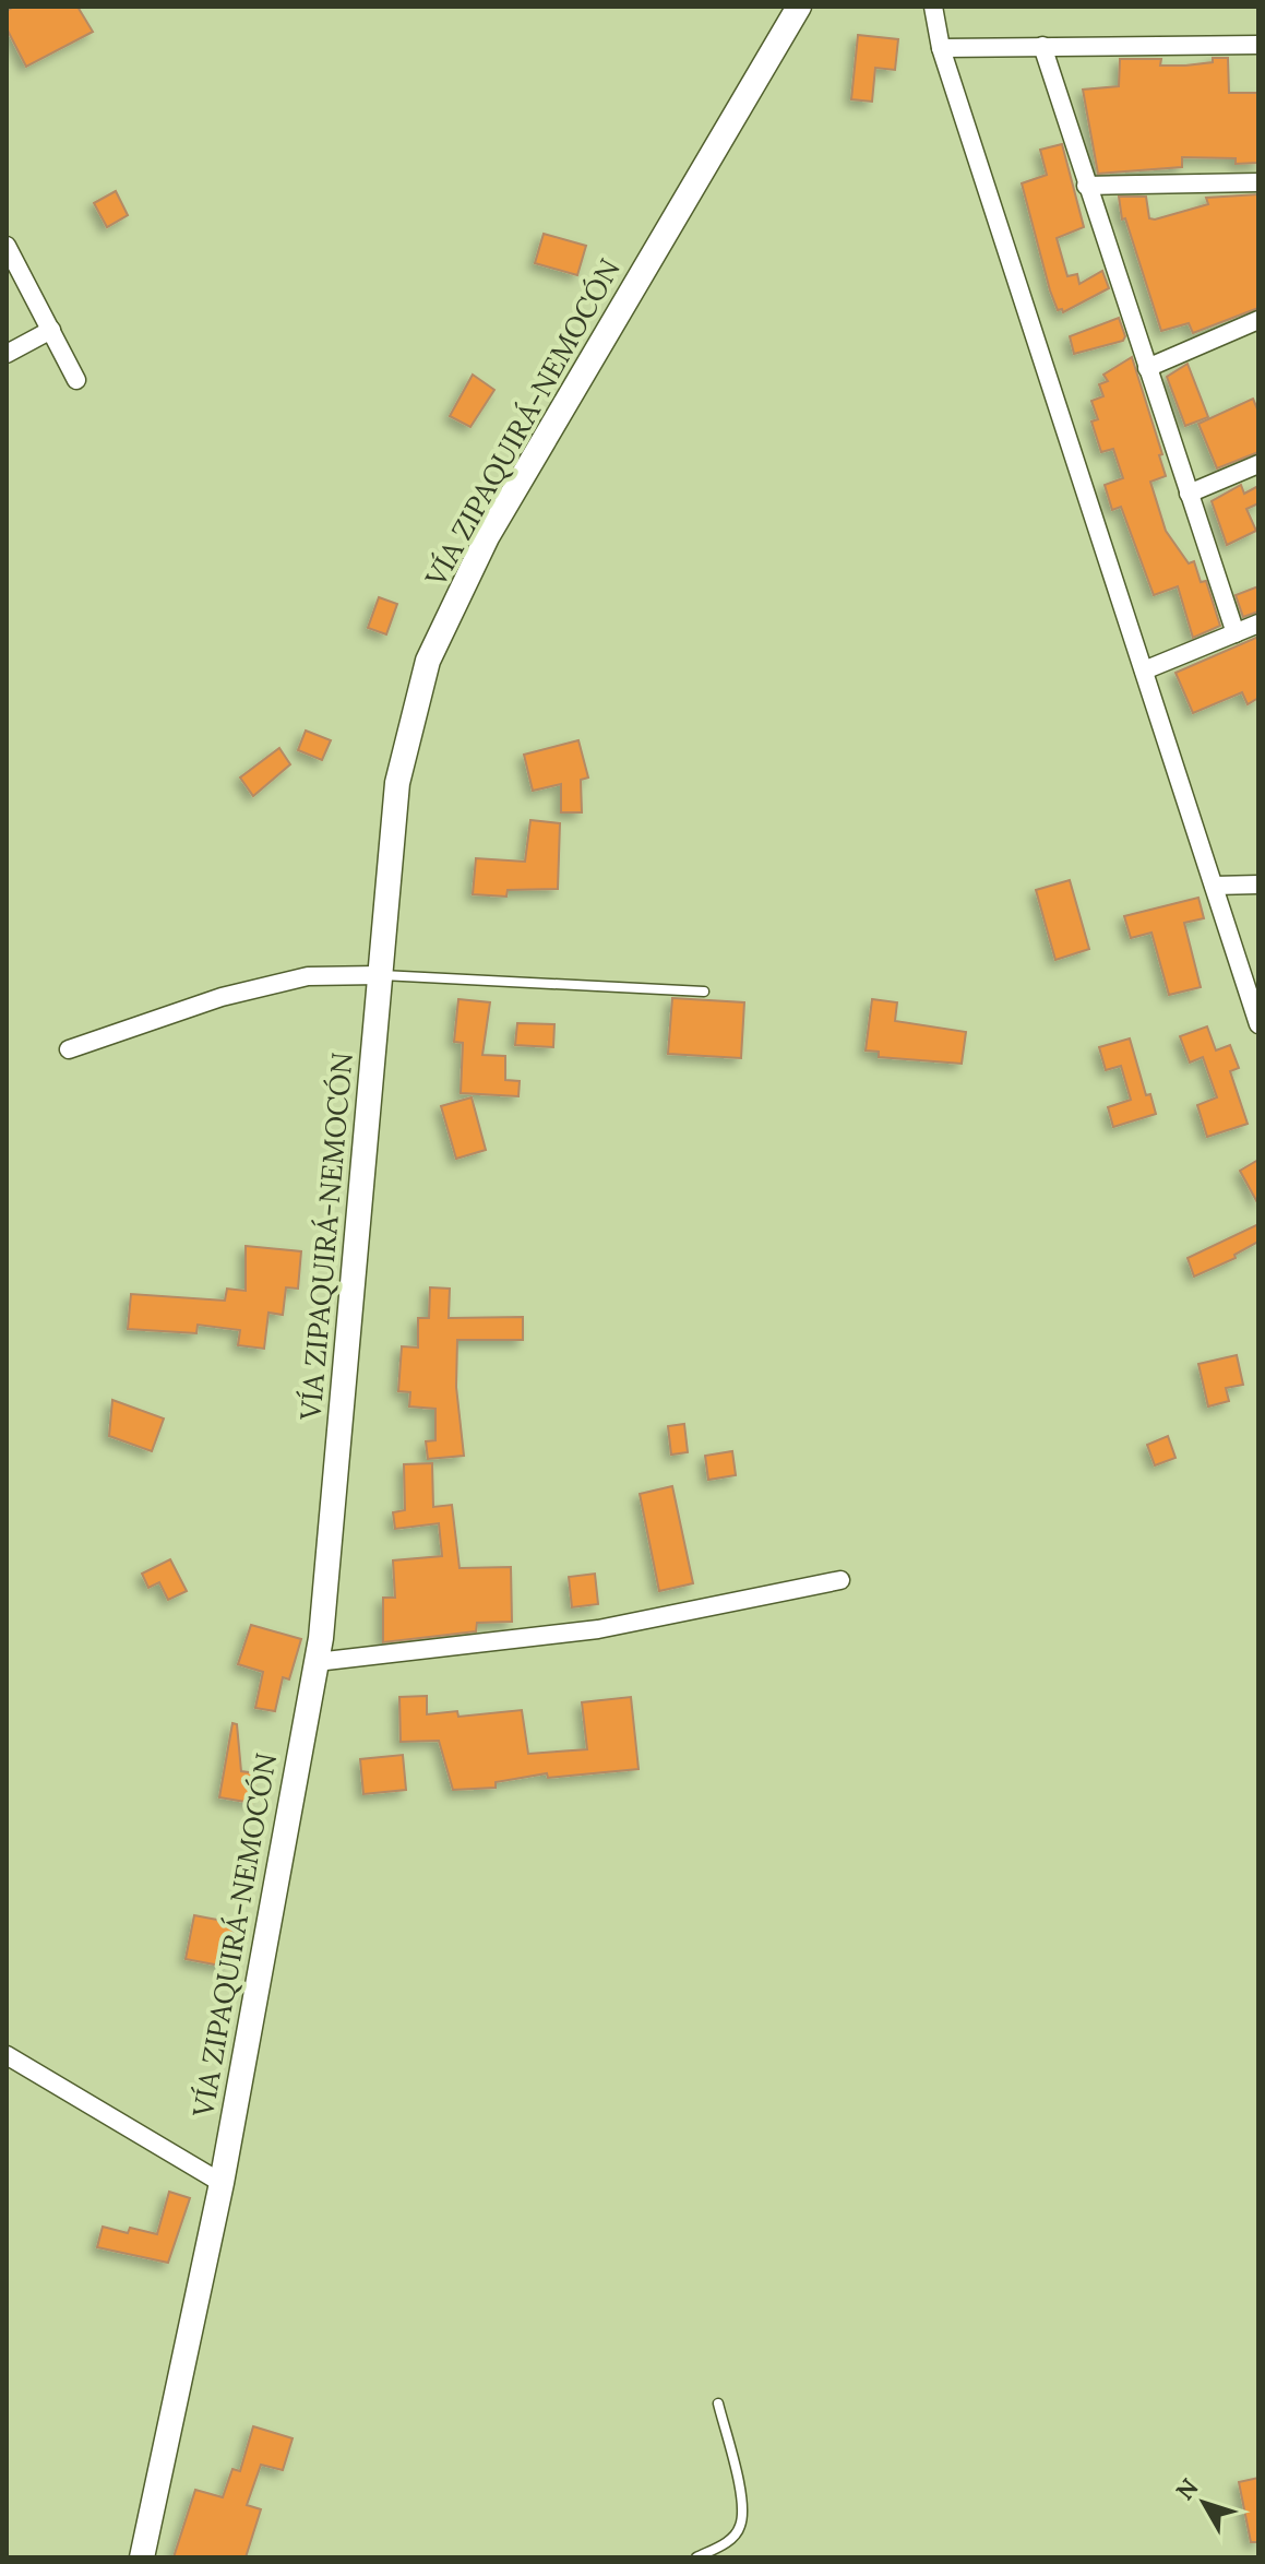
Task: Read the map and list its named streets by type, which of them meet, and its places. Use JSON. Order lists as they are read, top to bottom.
{
  "streets": {
    "main road": ["VÍA ZIPAQUIRÁ-NEMOCÓN"]
  },
  "north": "top left"
}
